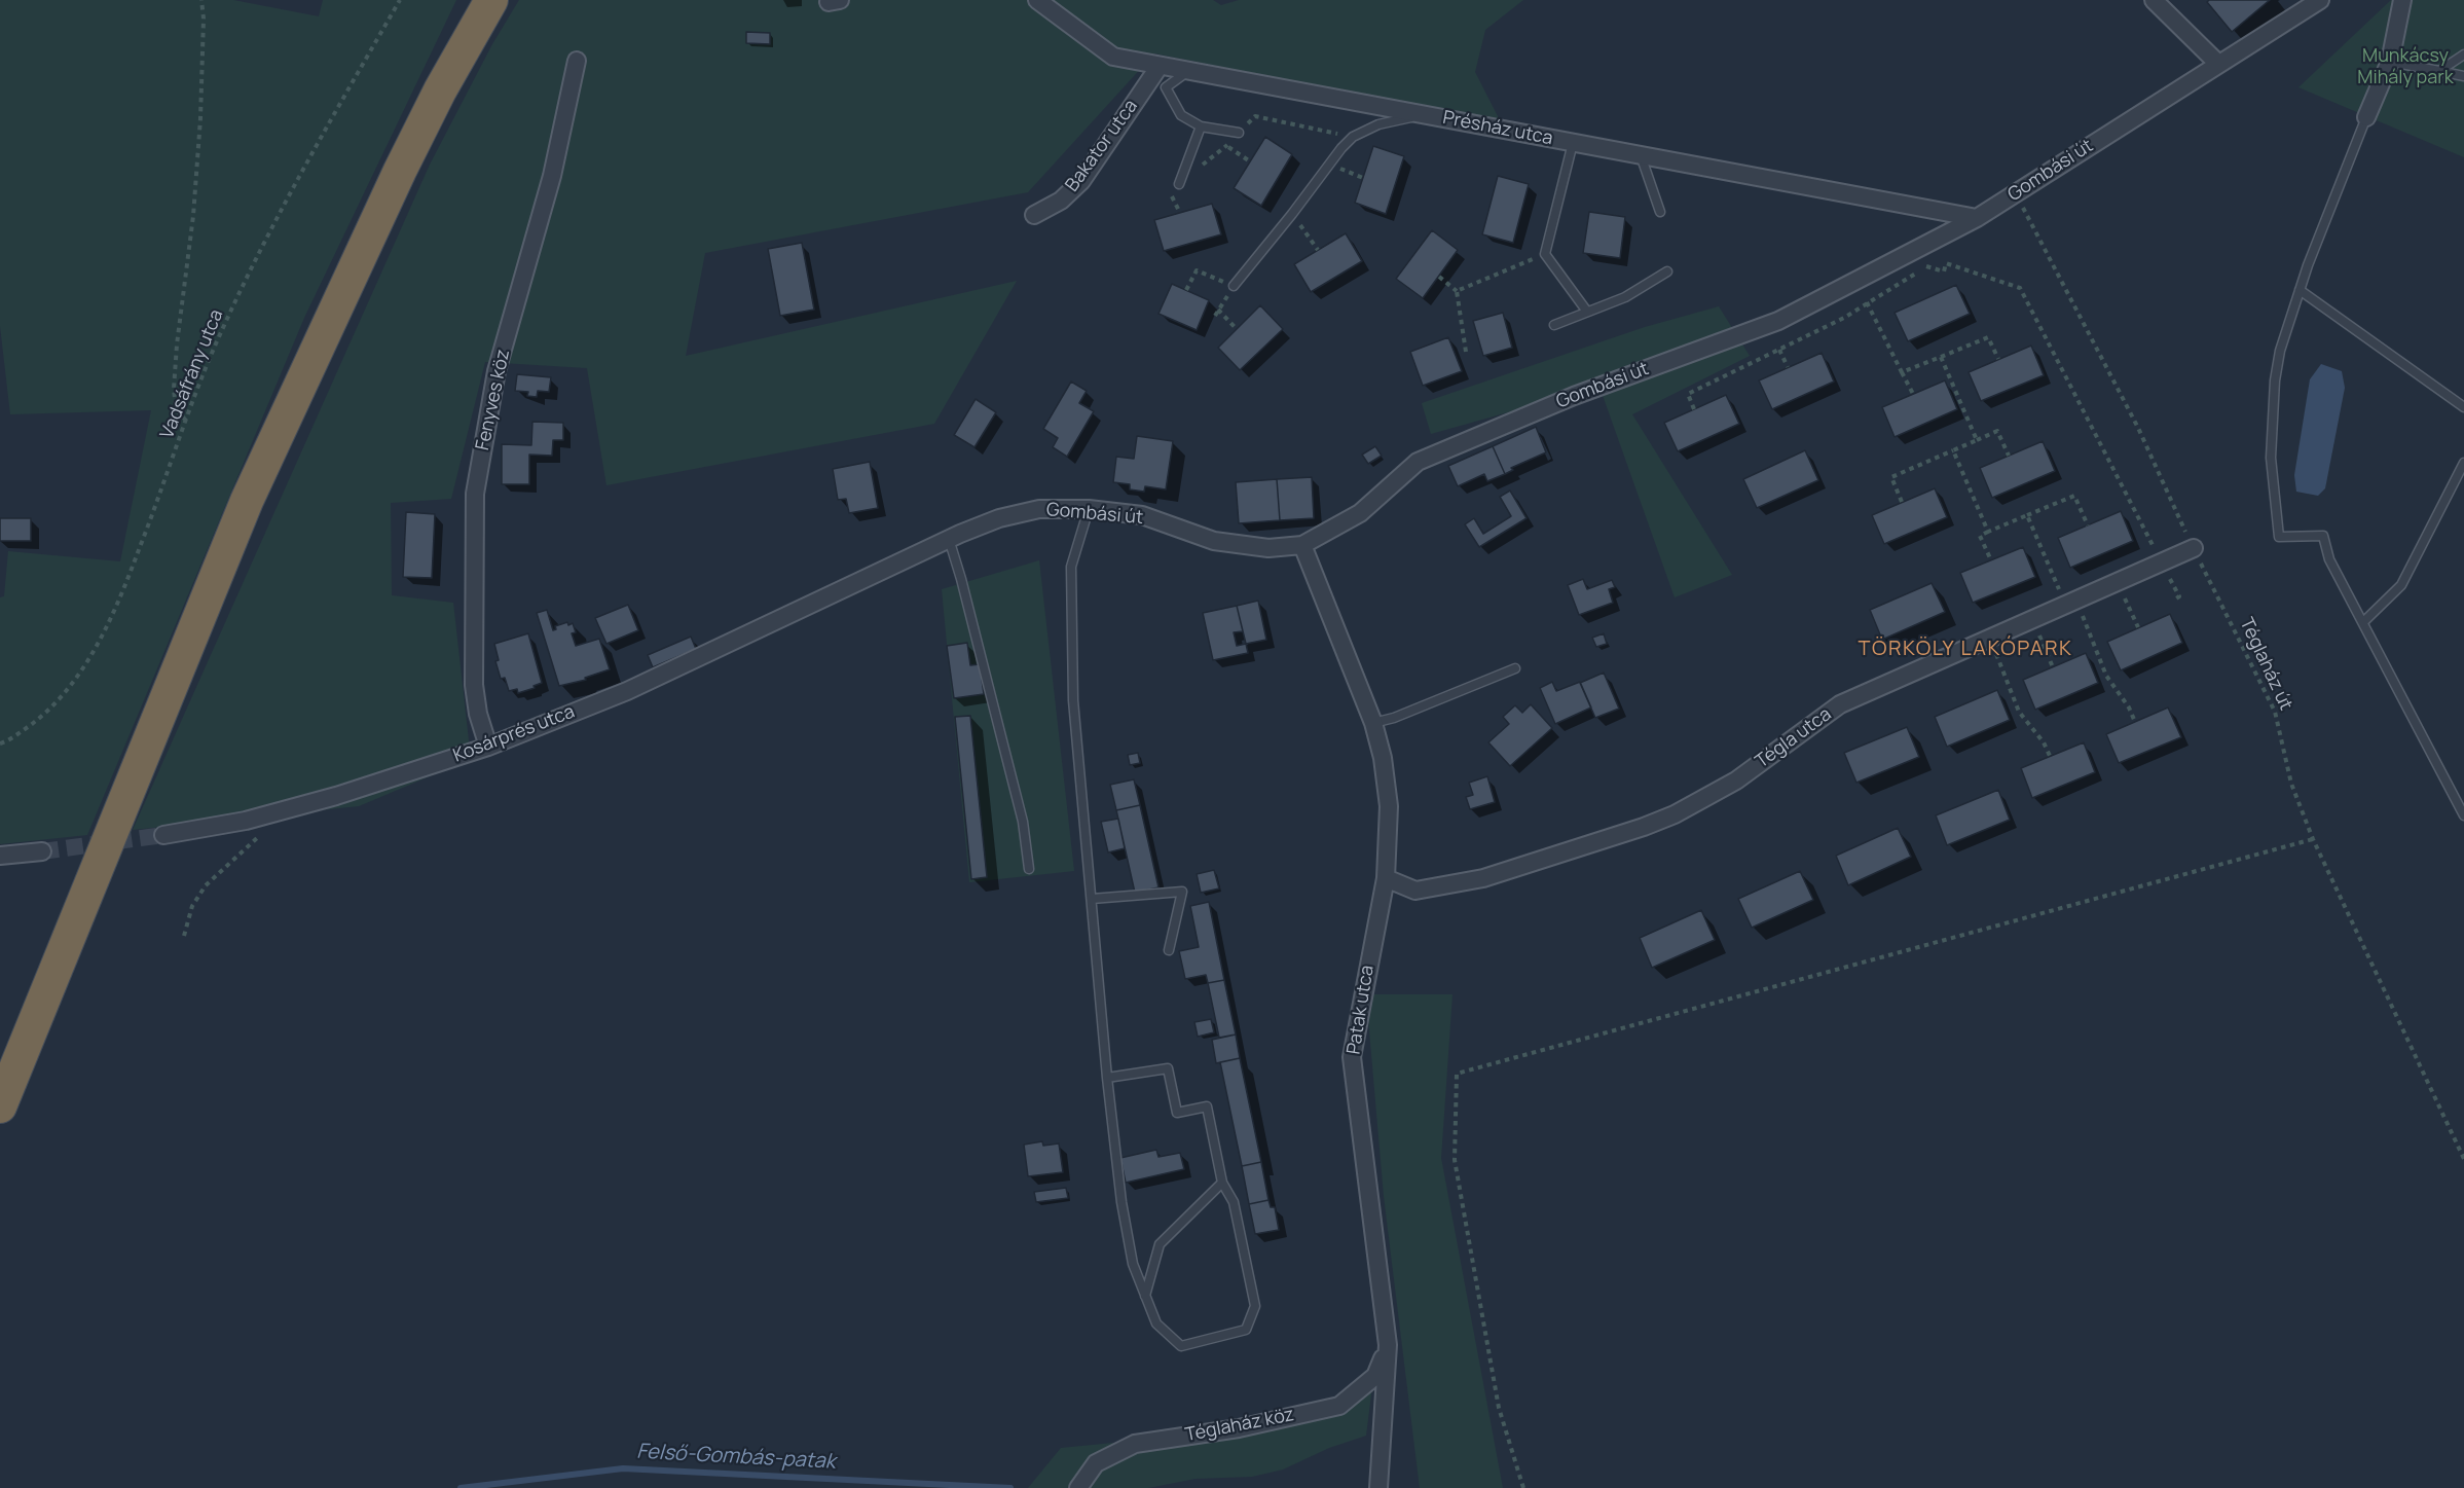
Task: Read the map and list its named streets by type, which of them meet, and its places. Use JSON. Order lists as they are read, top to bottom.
{
  "streets": {
    "street": [
      "Présház utca",
      "Bakator utca",
      "Gombási út",
      "Fenyves köz",
      "Kosárprés utca",
      "Tégla utca",
      "Patak utca",
      "Téglaház köz"
    ],
    "path": ["Vadsáfrány utca", "Téglaház út"]
  },
  "crossings": [
    ["Présház utca", "Bakator utca"],
    ["Présház utca", "Gombási út"],
    ["Gombási út", "Téglaház út"],
    ["Gombási út", "Kosárprés utca"],
    ["Gombási út", "Patak utca"],
    ["Fenyves köz", "Kosárprés utca"],
    ["Téglaház út", "Tégla utca"],
    ["Tégla utca", "Patak utca"],
    ["Patak utca", "Téglaház köz"]
  ],
  "districts": ["TÖRKÖLY LAKÓPARK"],
  "water": ["Felső-Gombás-patak"],
  "parks": ["Munkácsy Mihály park"]
}
